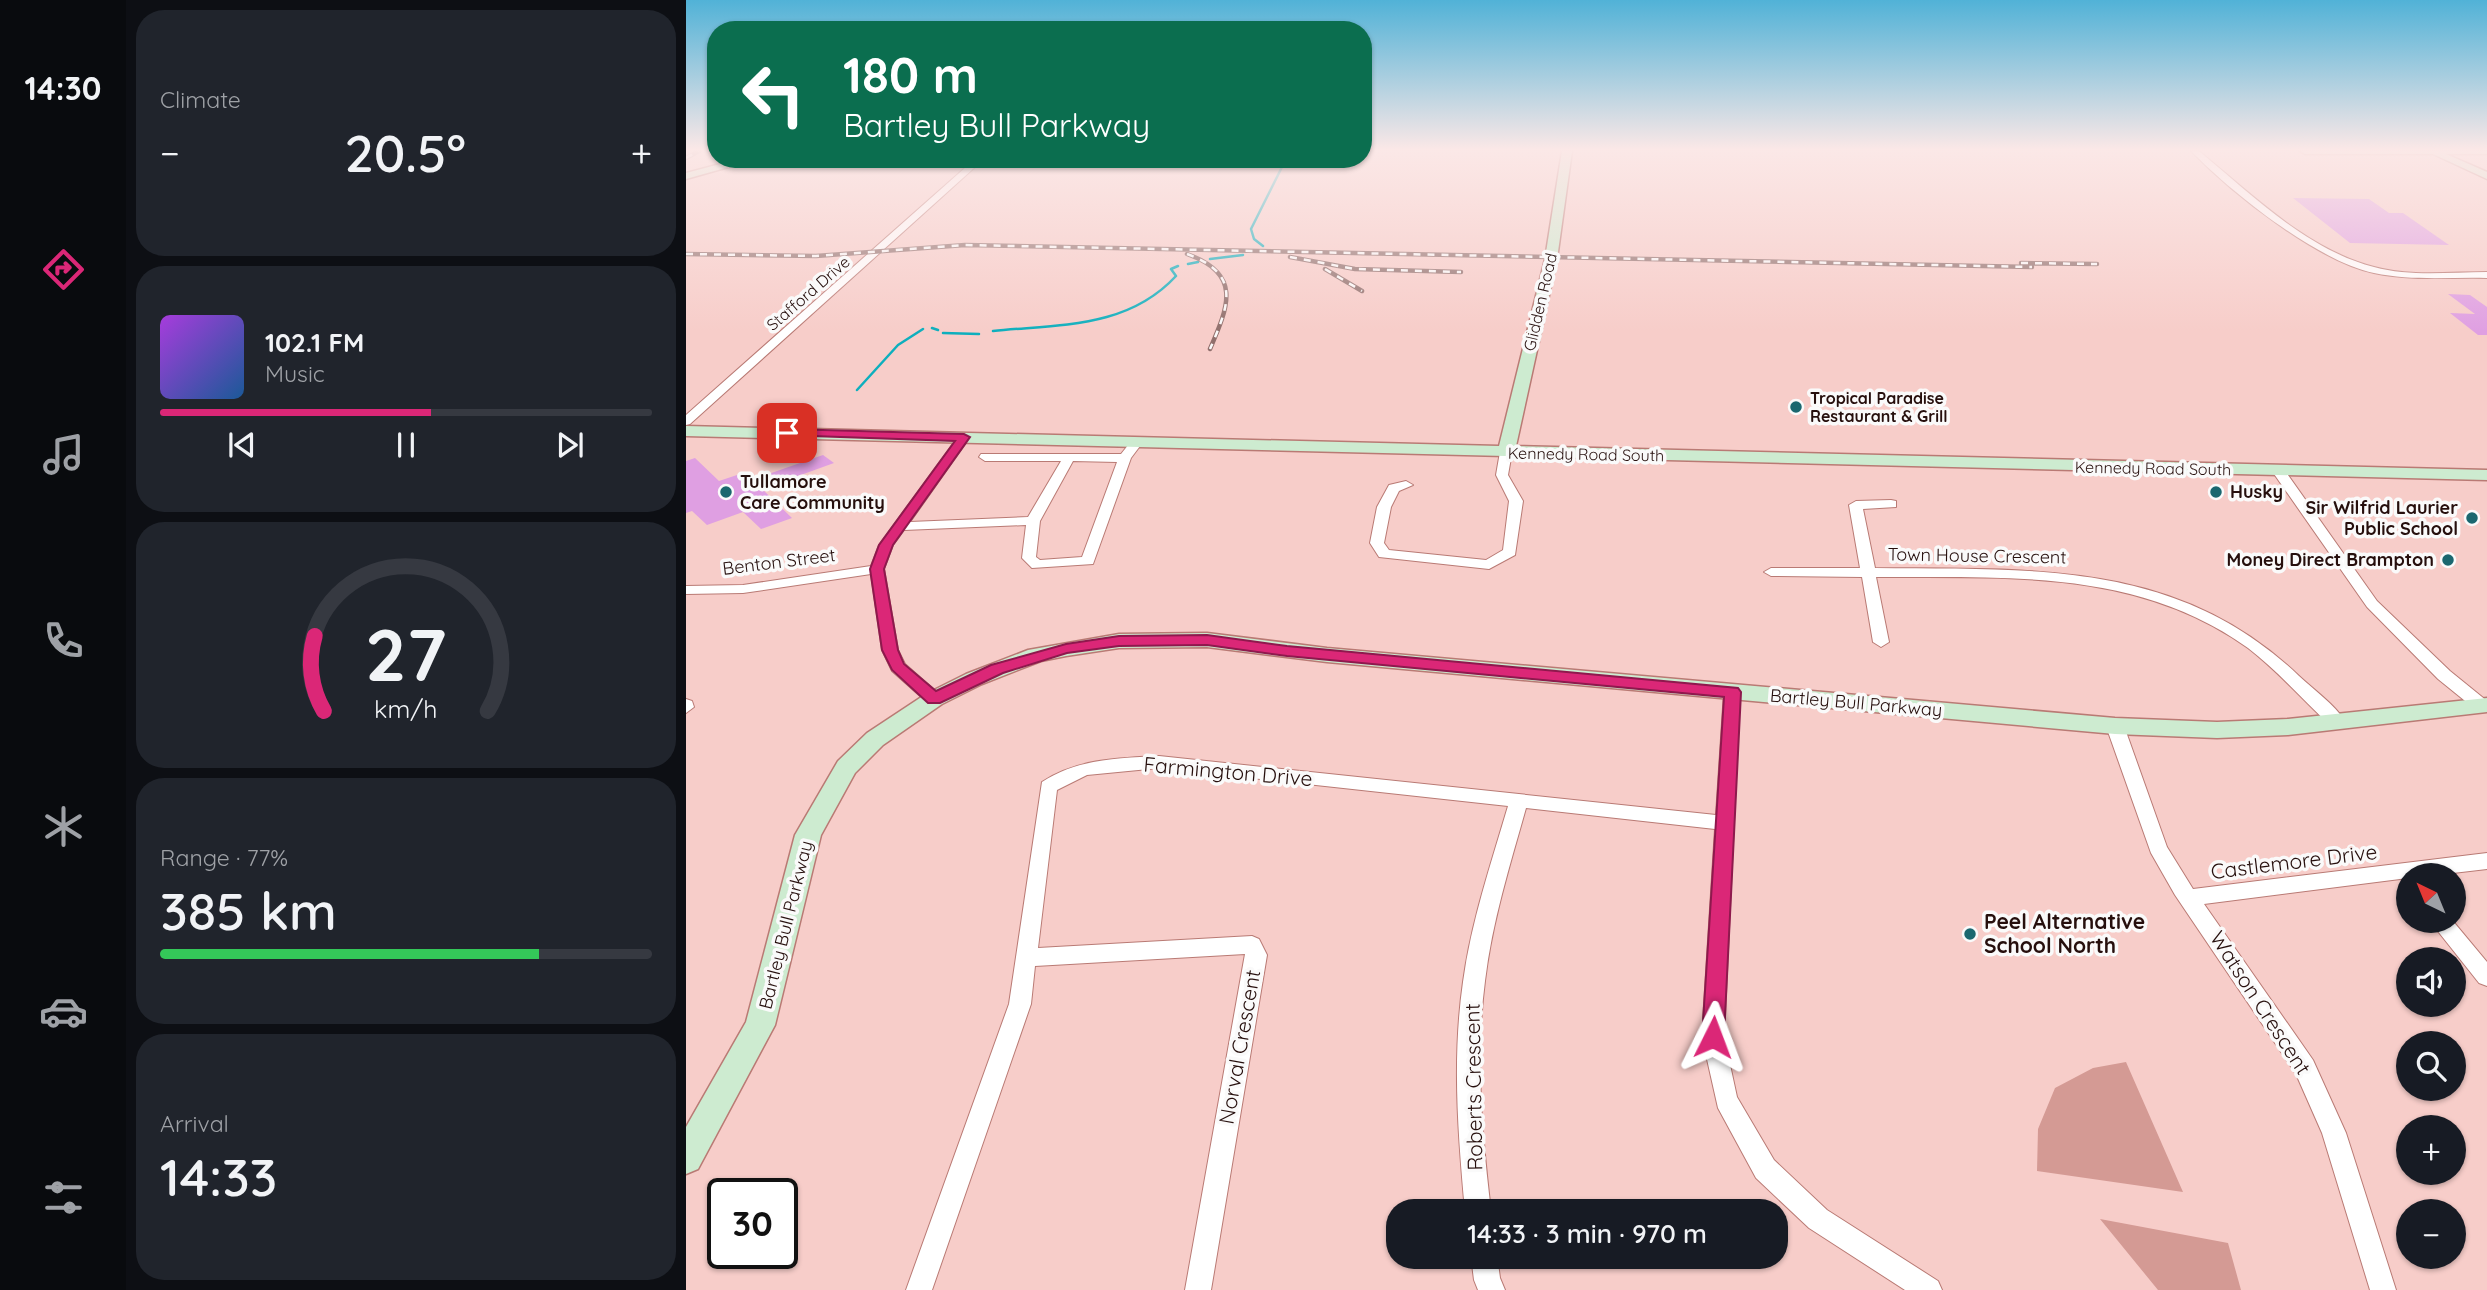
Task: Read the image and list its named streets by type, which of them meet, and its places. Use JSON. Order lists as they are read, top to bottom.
{
  "streets": {
    "street": [
      "Stafford Drive",
      "Glidden Road",
      "Kennedy Road South",
      "Town House Crescent",
      "Benton Street",
      "Bartley Bull Parkway",
      "Farmington Drive",
      "Castlemore Drive",
      "Watson Crescent",
      "Norval Crescent",
      "Roberts Crescent"
    ]
  },
  "crossings": [
    ["Glidden Road", "Kennedy Road South"],
    ["Town House Crescent", "Bartley Bull Parkway"],
    ["Bartley Bull Parkway", "Watson Crescent"],
    ["Farmington Drive", "Norval Crescent"],
    ["Farmington Drive", "Roberts Crescent"],
    ["Castlemore Drive", "Watson Crescent"]
  ],
  "places": [
    "Tropical Paradise Restaurant & Grill",
    "Tullamore Care Community",
    "Husky",
    "Sir Wilfrid Laurier Public School",
    "Money Direct Brampton",
    "Peel Alternative School North"
  ],
  "north": "top left",
  "page": {
    "tabs": "14:30",
    "tile": [
      "Climate",
      ["Range · 77%", "385 km"],
      ["Arrival", "14:33"]
    ],
    "turn": ["180 m", "Bartley Bull Parkway"],
    "heat": ["−", "20.5°", "+"],
    "song": ["102.1 FM", "Music"],
    "map_buttons": ["+", "−"],
    "limit": "30",
    "trip": "14:33 · 3 min · 970 m",
    "gauge": ["27", "km/h"]
  }
}
